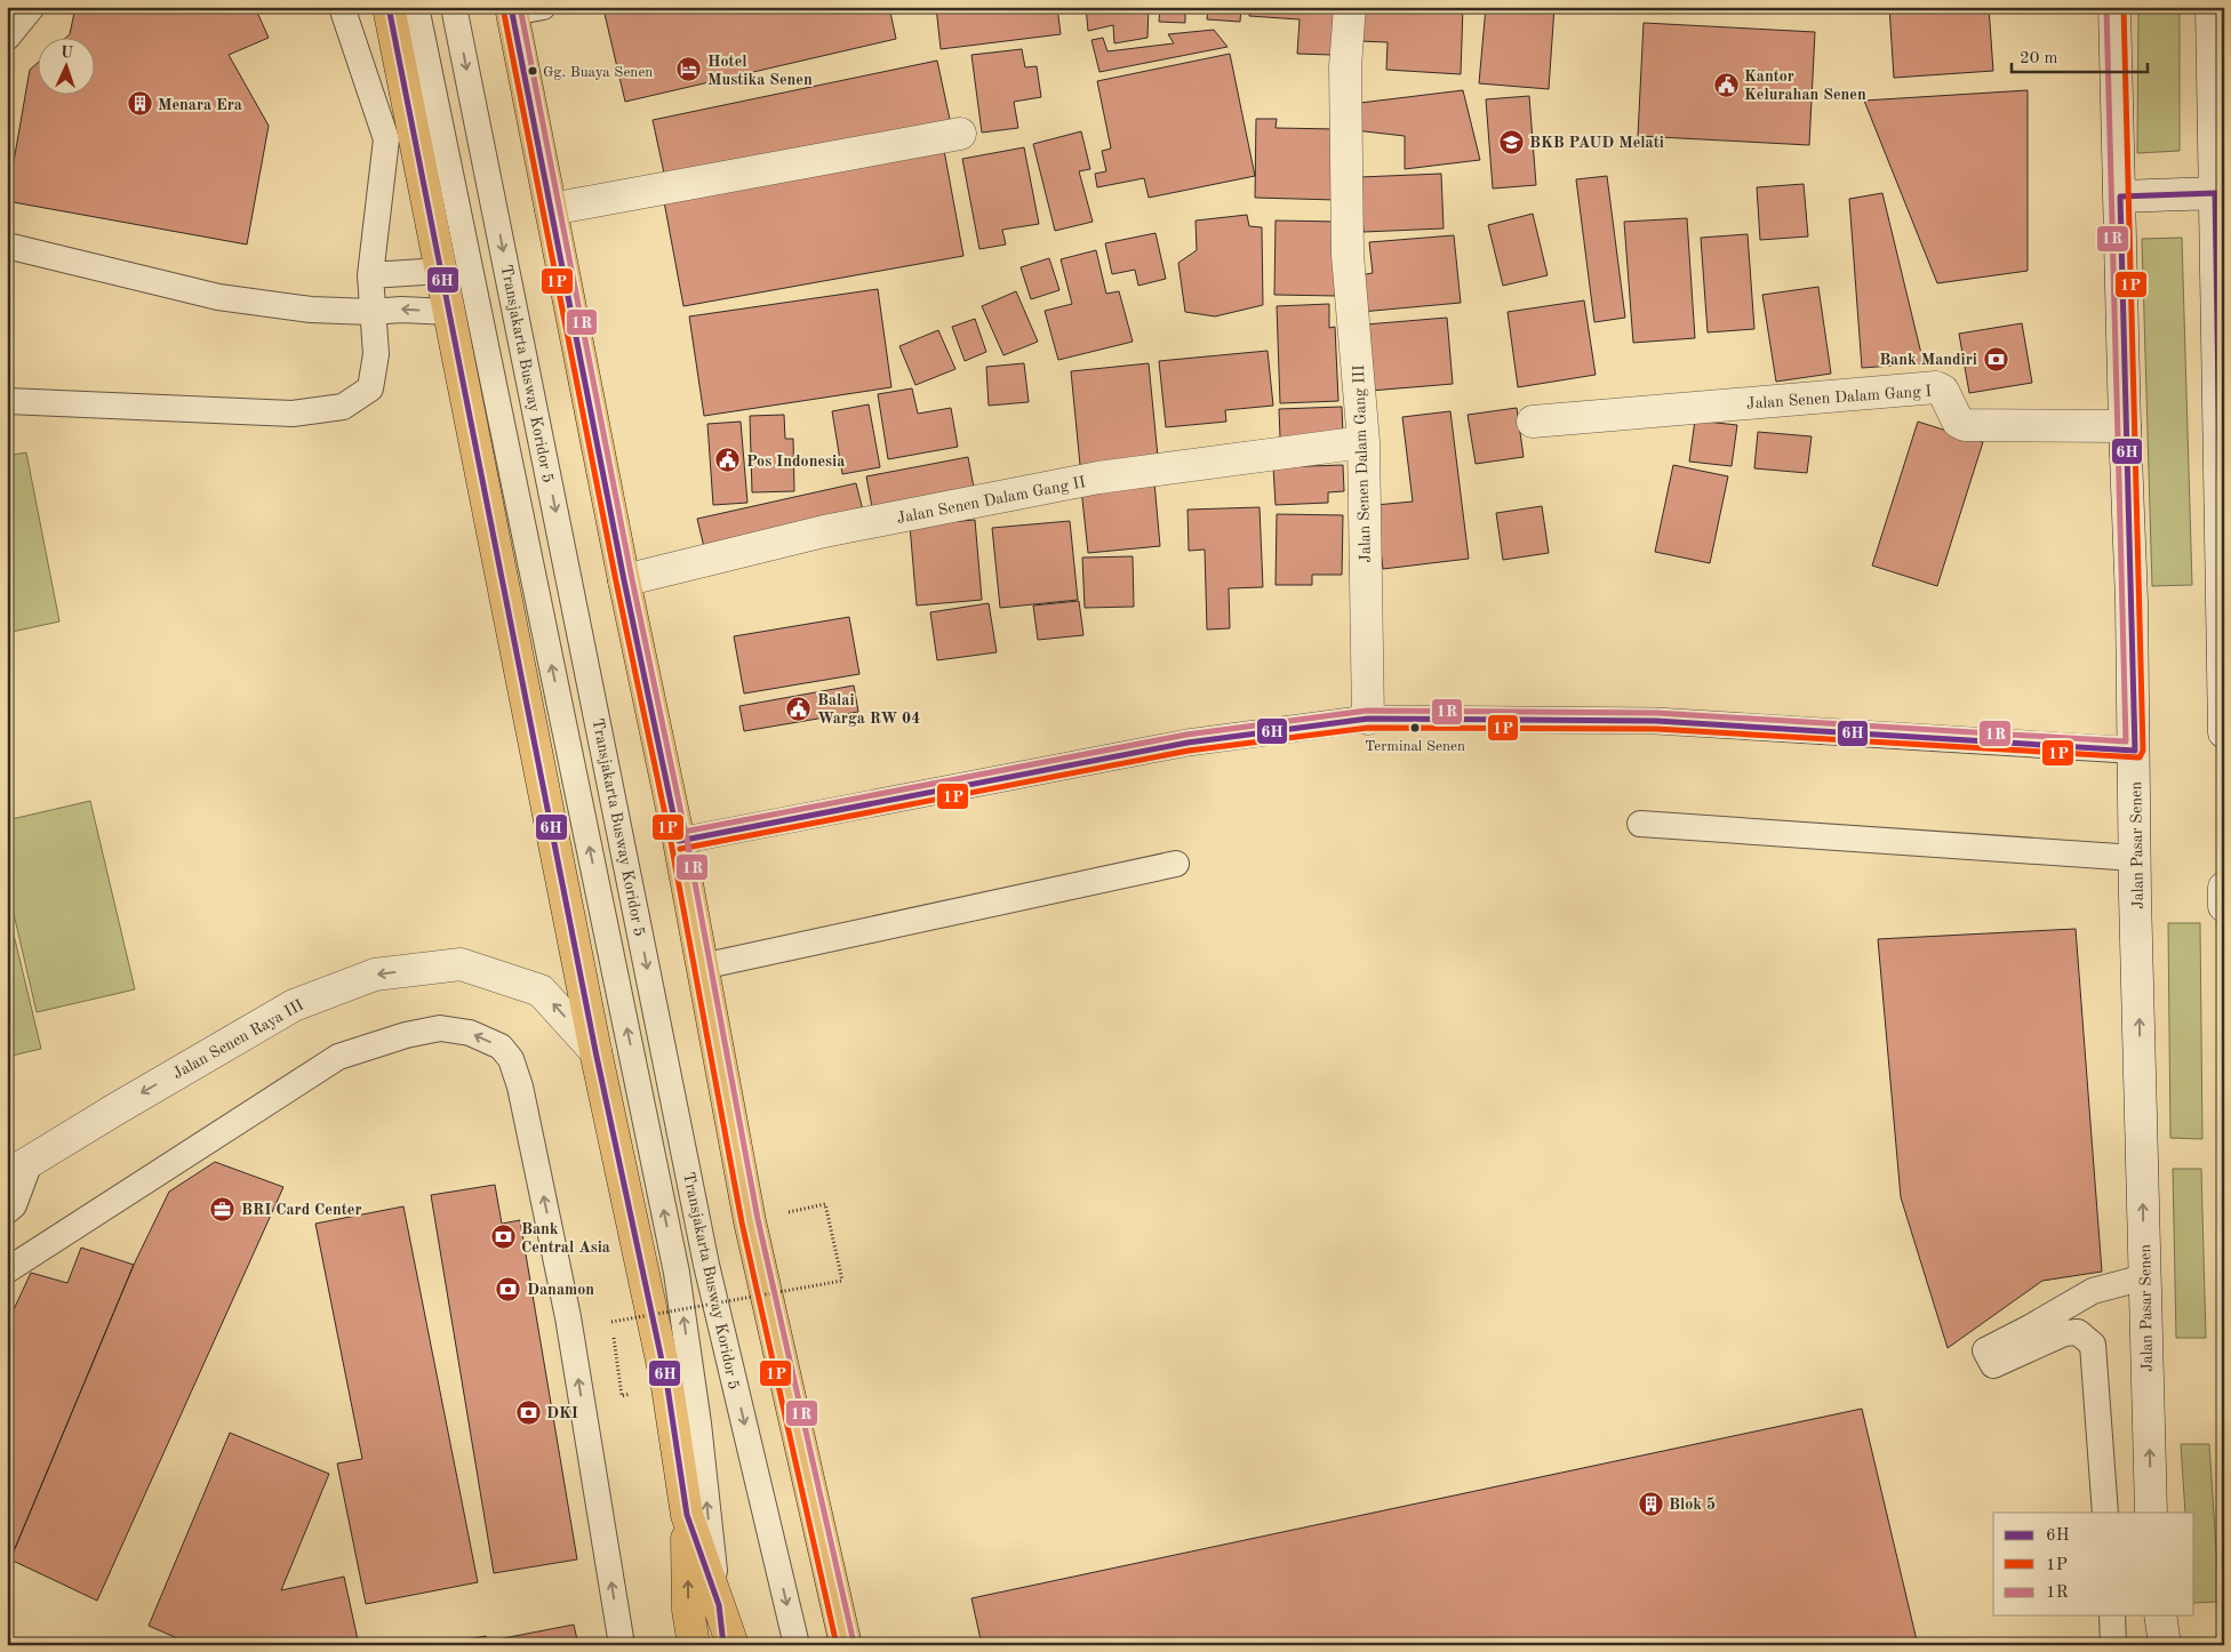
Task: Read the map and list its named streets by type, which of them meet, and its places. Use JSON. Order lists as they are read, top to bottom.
{
  "streets": {
    "street": [
      "Jalan Senen Dalam Gang I",
      "Jalan Senen Dalam Gang III",
      "Jalan Senen Dalam Gang II",
      "Jalan Pasar Senen",
      "Jalan Senen Raya III"
    ],
    "lane": ["Transjakarta Busway Koridor 5"]
  },
  "crossings": [
    ["Jalan Senen Dalam Gang I", "Jalan Pasar Senen"],
    ["Jalan Senen Dalam Gang III", "Jalan Senen Dalam Gang II"]
  ],
  "one_way": ["Jalan Pasar Senen", "Jalan Senen Raya III"],
  "places": {
    "hotel": ["Hotel Mustika Senen"],
    "other": ["Gg. Buaya Senen", "Terminal Senen"],
    "public building": ["Kantor Kelurahan Senen", "Pos Indonesia", "Balai Warga RW 04"],
    "building": ["Menara Era", "Blok 5"],
    "school or university": ["BKB PAUD Melati"],
    "bank": [
      "Bank Mandiri",
      "Bank Central Asia",
      "Danamon",
      "DKI"
    ],
    "office": ["BRI Card Center"]
  },
  "lines": ["transit line 6H", "transit line 1P", "transit line 1R"],
  "legend": ["6H", "1P", "1R"],
  "scale_bar": "20 m",
  "north": "top"
}
